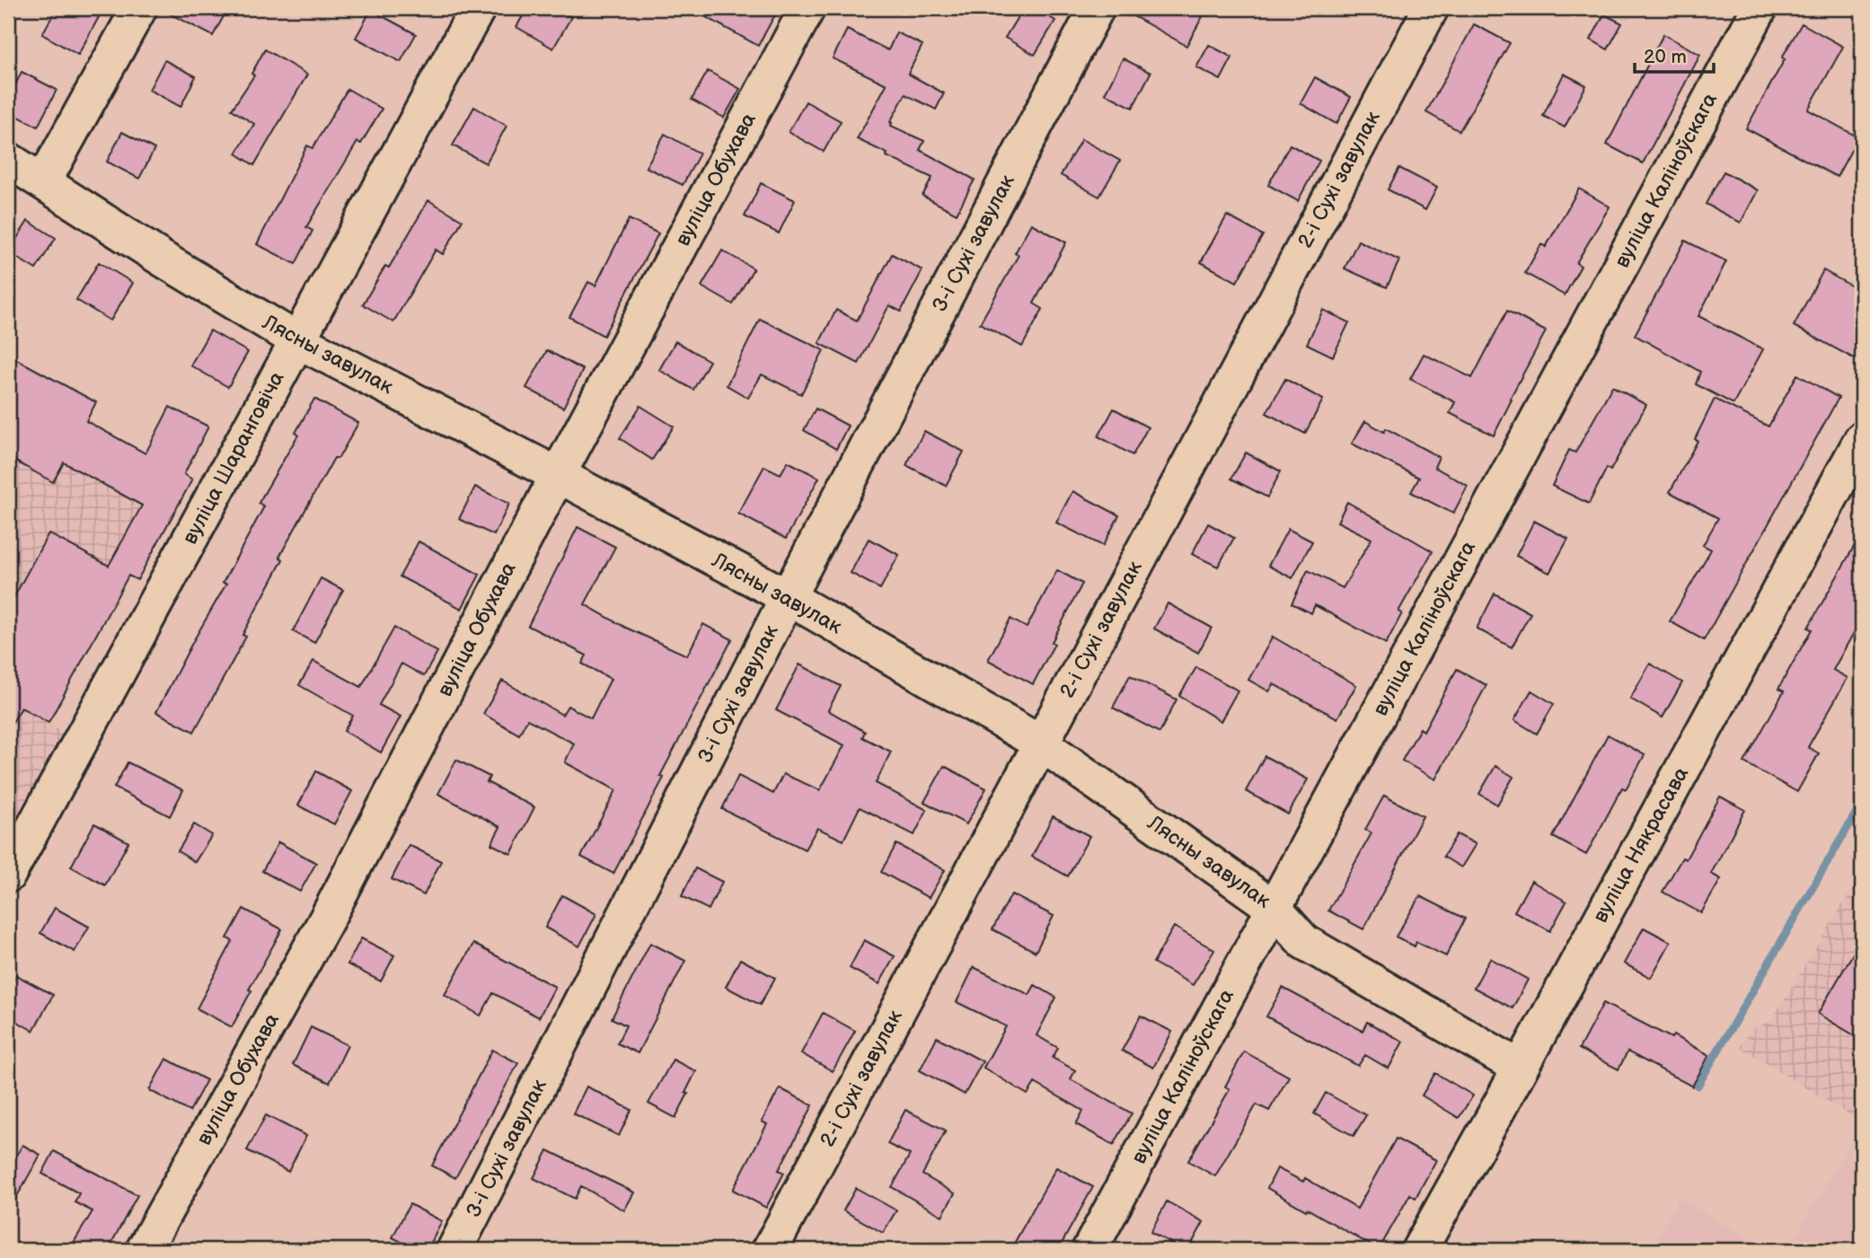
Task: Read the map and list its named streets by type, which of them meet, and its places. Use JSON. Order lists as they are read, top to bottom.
{
  "streets": {
    "street": [
      "вуліца Обухава",
      "2-і Сухі завулак",
      "вуліца Каліноўскага",
      "3-і Сухі завулак",
      "Лясны завулак",
      "вуліца Шаранговіча",
      "вуліца Някрасава"
    ]
  },
  "crossings": [
    ["вуліца Обухава", "Лясны завулак"],
    ["2-і Сухі завулак", "Лясны завулак"],
    ["вуліца Каліноўскага", "Лясны завулак"],
    ["3-і Сухі завулак", "Лясны завулак"],
    ["Лясны завулак", "вуліца Шаранговіча"],
    ["Лясны завулак", "вуліца Някрасава"]
  ],
  "scale_bar": "20 m"
}
